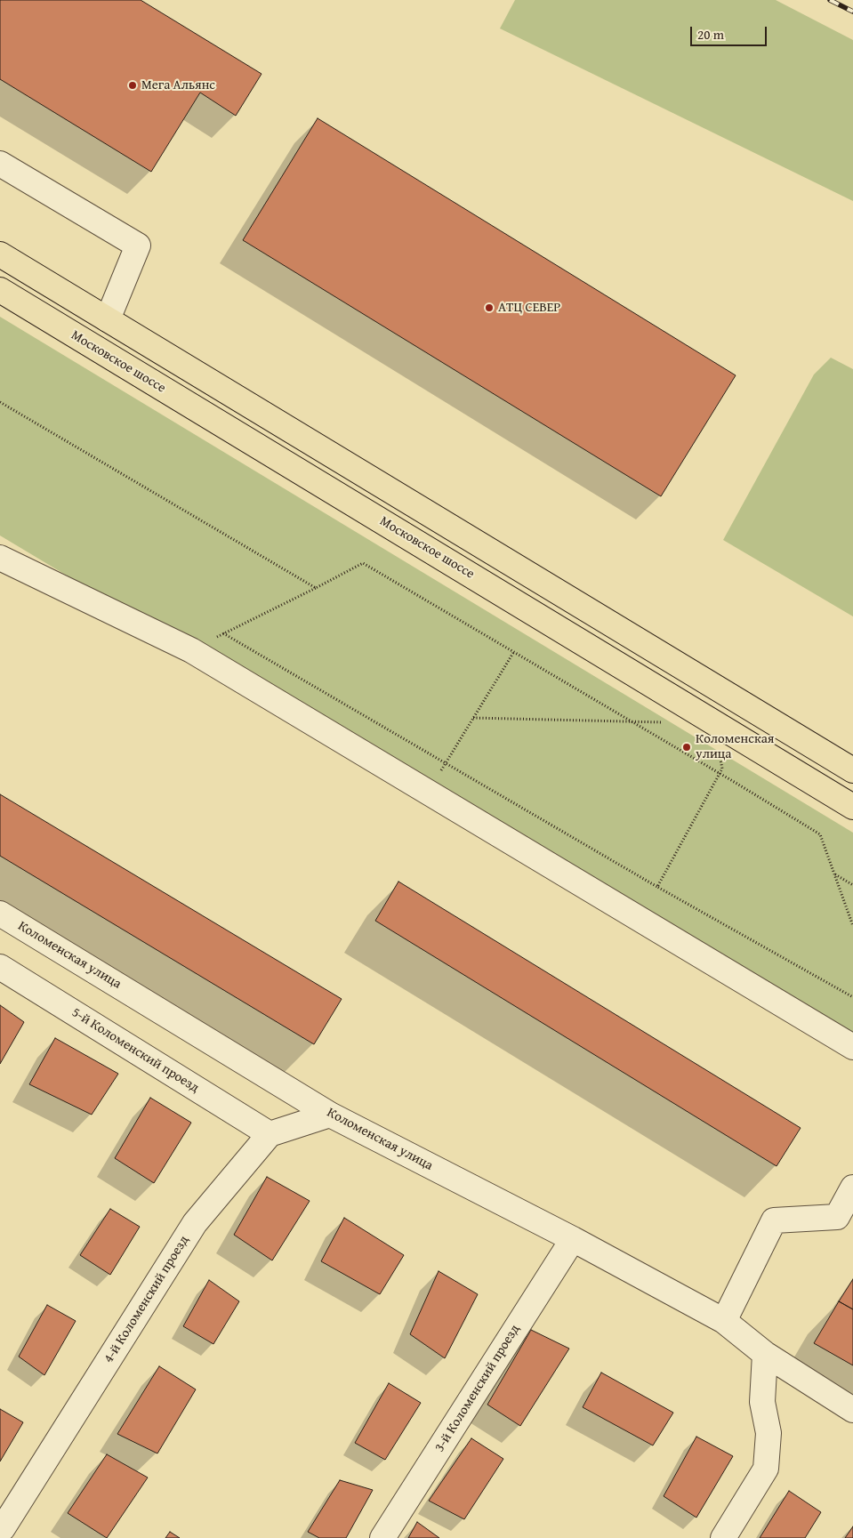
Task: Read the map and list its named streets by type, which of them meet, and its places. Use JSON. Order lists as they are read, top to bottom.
{
  "streets": {
    "main road": ["Московское шоссе"],
    "street": [
      "Коломенская улица",
      "5-й Коломенский проезд",
      "4-й Коломенский проезд",
      "3-й Коломенский проезд"
    ]
  },
  "crossings": [
    ["Коломенская улица", "3-й Коломенский проезд"],
    ["5-й Коломенский проезд", "4-й Коломенский проезд"]
  ],
  "places": ["Мега Альянс", "АТЦ СЕВЕР", "Коломенская улица"],
  "scale_bar": "20 m"
}
